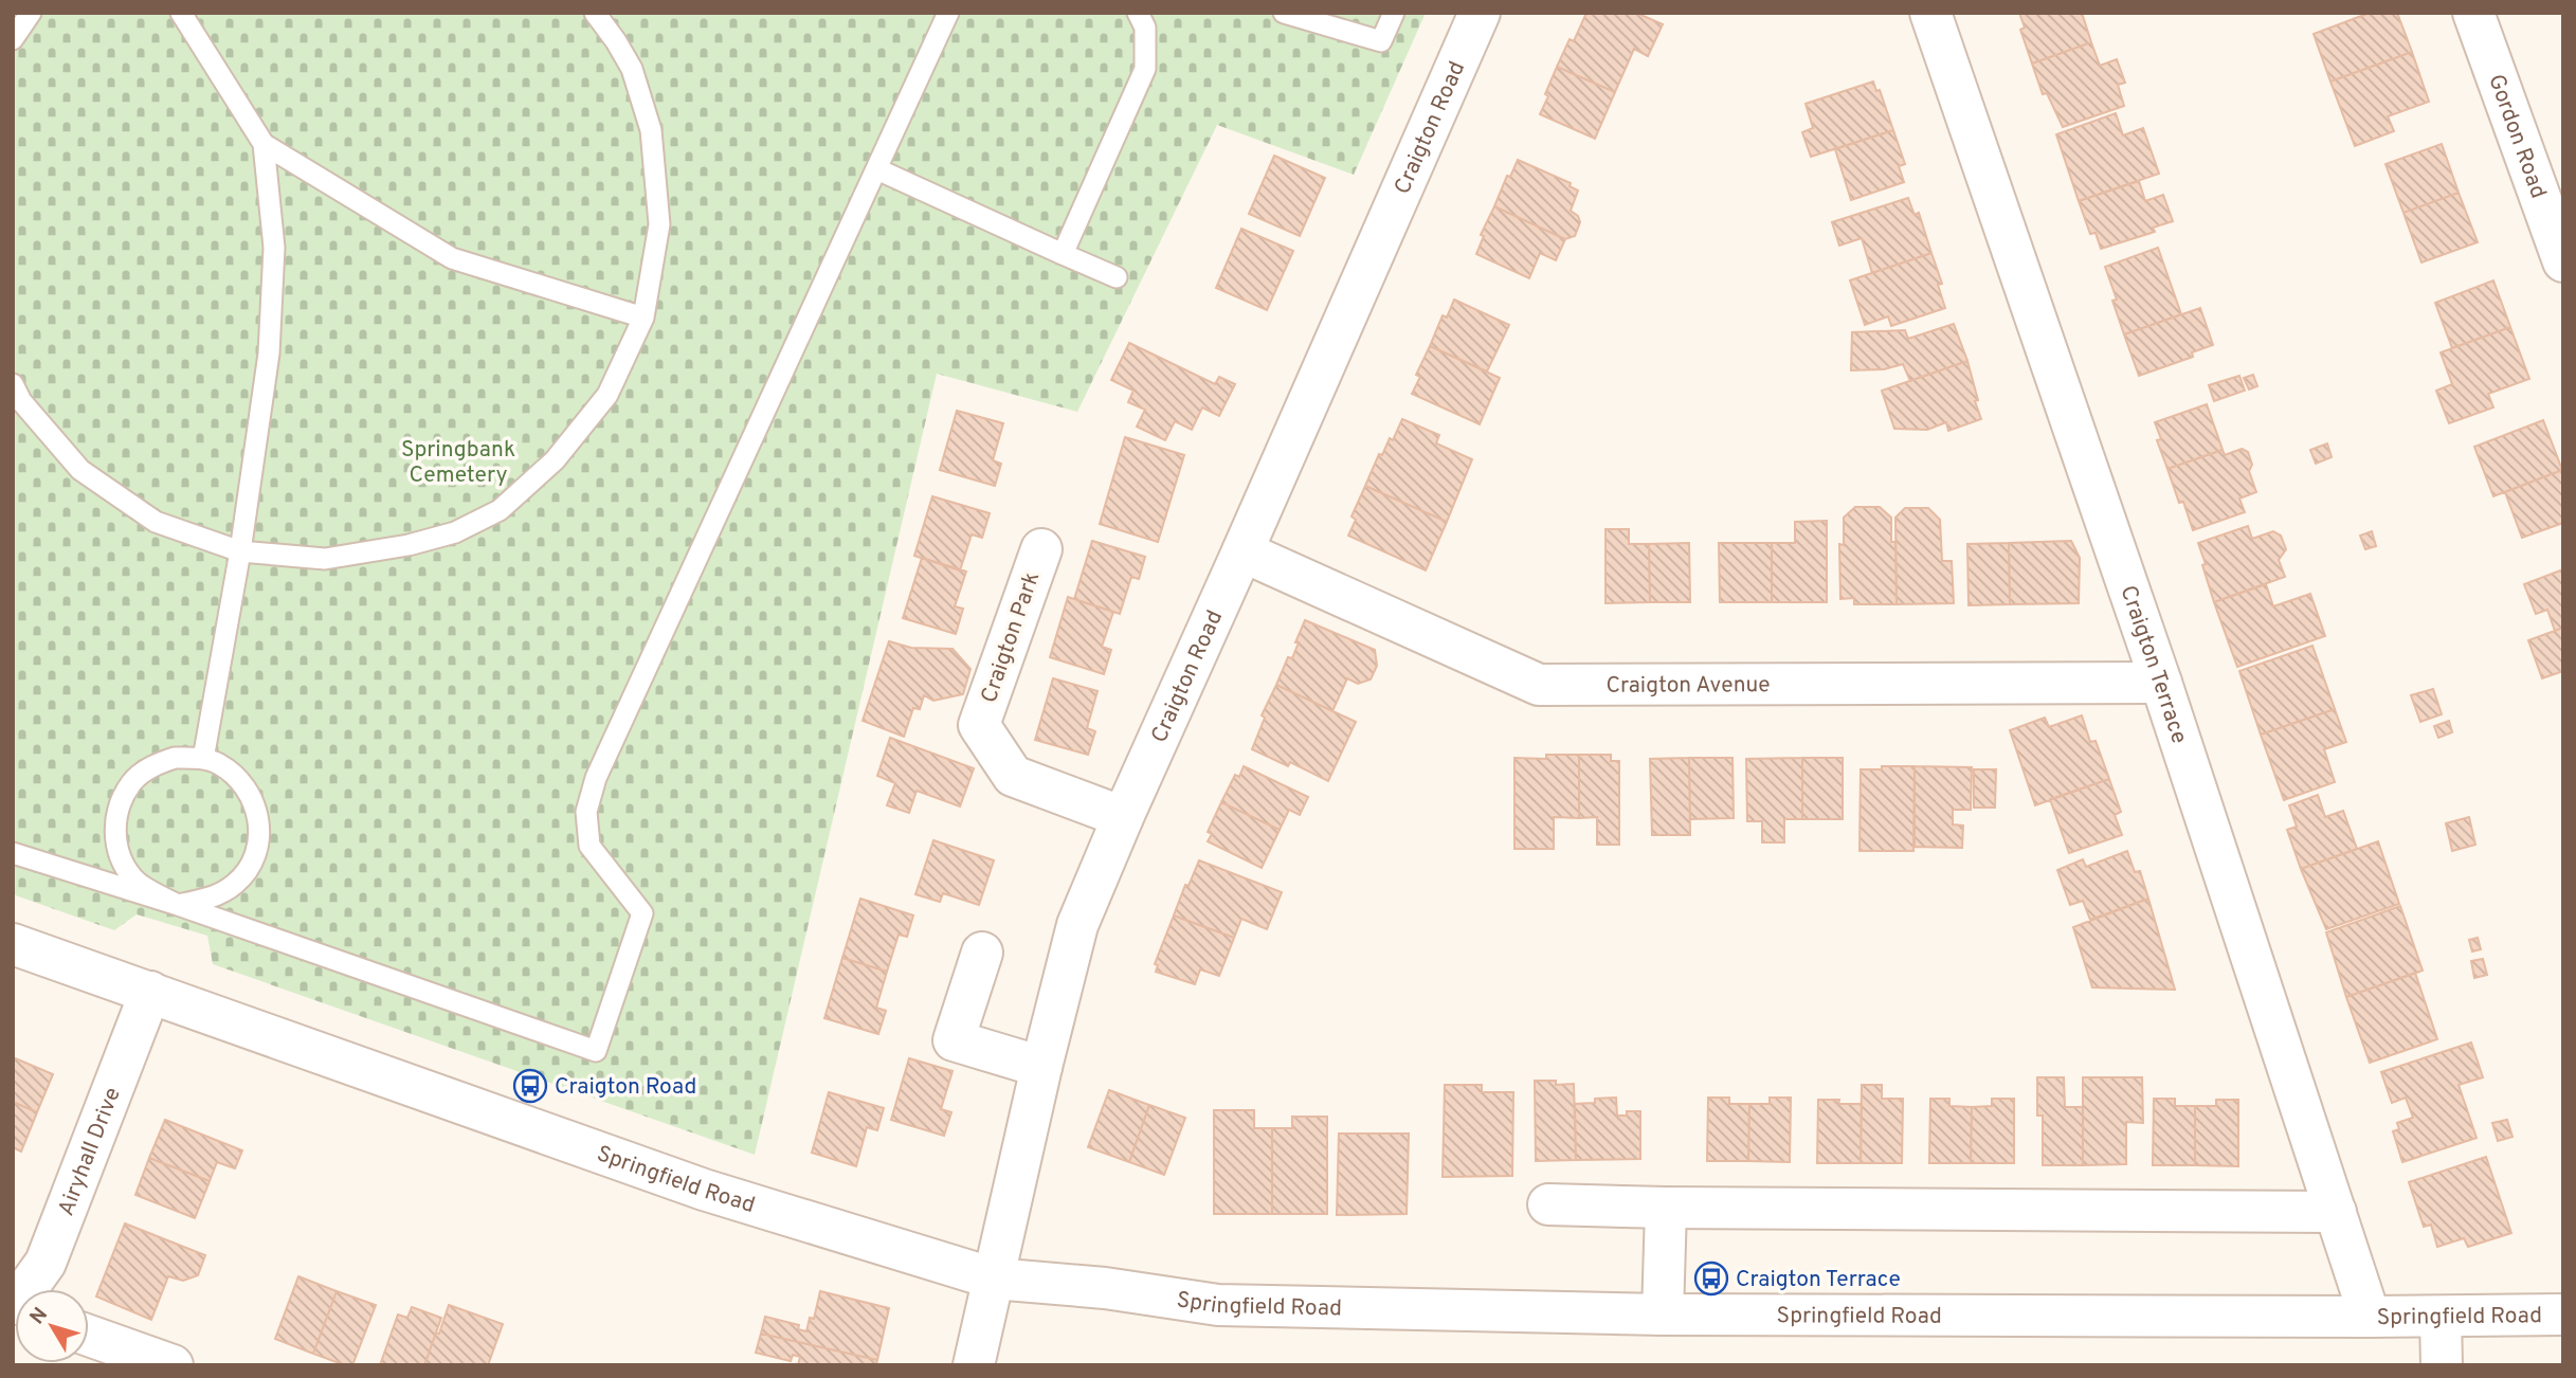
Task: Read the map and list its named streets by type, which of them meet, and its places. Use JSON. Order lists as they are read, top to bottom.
{
  "streets": {
    "street": [
      "Craigton Road",
      "Gordon Road",
      "Craigton Park",
      "Craigton Terrace",
      "Craigton Avenue",
      "Airyhall Drive",
      "Springfield Road"
    ]
  },
  "crossings": [
    ["Craigton Road", "Craigton Park"],
    ["Craigton Road", "Craigton Avenue"],
    ["Craigton Road", "Springfield Road"],
    ["Craigton Terrace", "Craigton Avenue"],
    ["Craigton Terrace", "Springfield Road"],
    ["Airyhall Drive", "Springfield Road"]
  ],
  "parks": ["Springbank Cemetery"],
  "places": {
    "bus stop": ["Craigton Road", "Craigton Terrace"]
  },
  "north": "top left"
}
